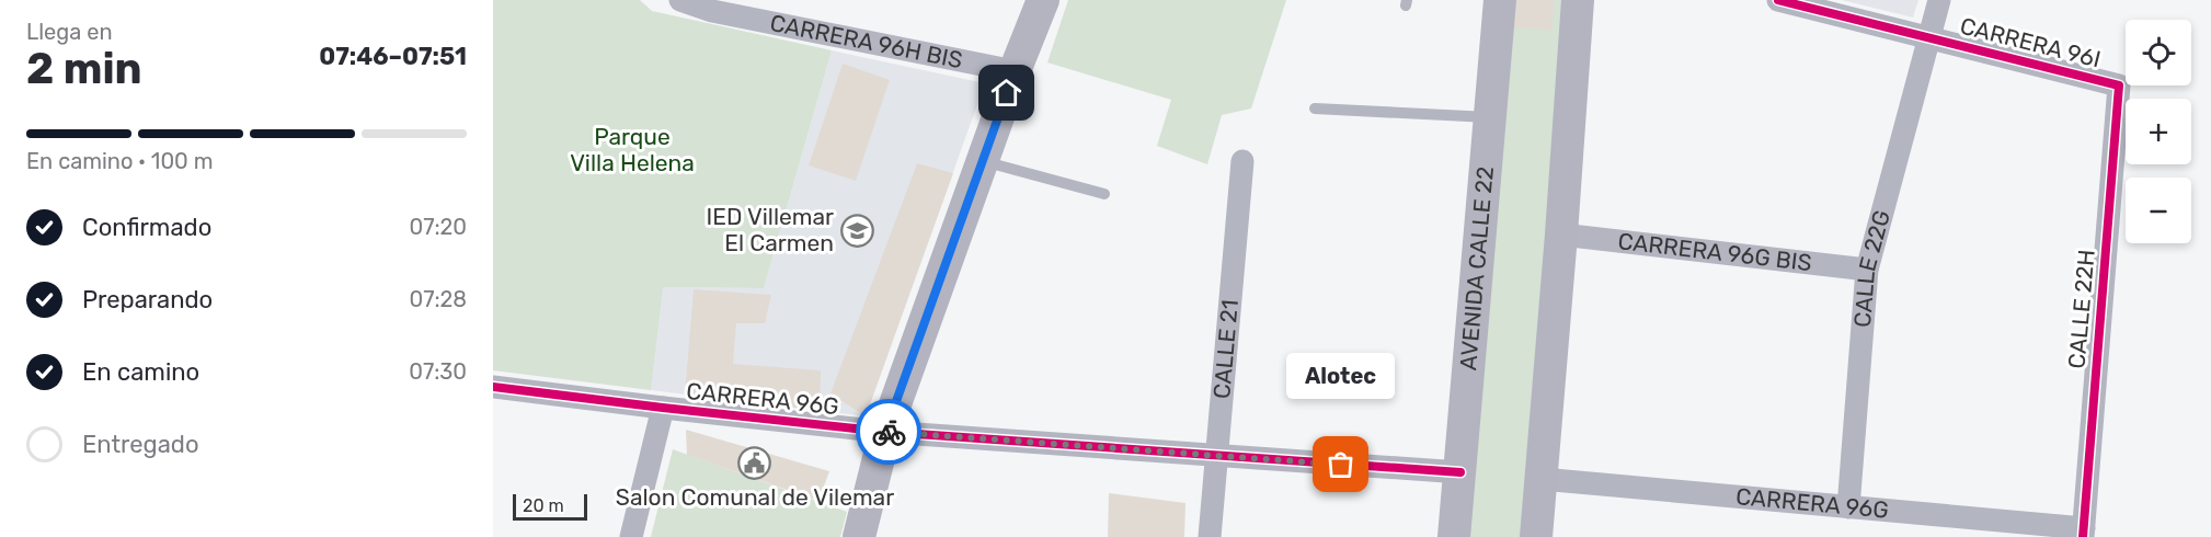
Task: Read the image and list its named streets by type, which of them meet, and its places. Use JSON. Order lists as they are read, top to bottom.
{
  "streets": {
    "main road": ["AVENIDA CALLE 22"],
    "street": [
      "CARRERA 96H BIS",
      "CARRERA 96I",
      "CARRERA 96G BIS",
      "CALLE 22G",
      "CALLE 22H",
      "CALLE 21",
      "CARRERA 96G"
    ]
  },
  "crossings": [
    ["CARRERA 96I", "CALLE 22G"],
    ["CARRERA 96I", "CALLE 22H"],
    ["CARRERA 96G BIS", "CALLE 22G"],
    ["AVENIDA CALLE 22", "CARRERA 96G"],
    ["CALLE 22G", "CARRERA 96G"],
    ["CALLE 22H", "CARRERA 96G"],
    ["CALLE 21", "CARRERA 96G"]
  ],
  "parks": ["Parque Villa Helena"],
  "places": {
    "school or university": ["IED Villemar El Carmen"],
    "public building": ["Salon Comunal de Vilemar"],
    "other": ["Alotec"]
  },
  "scale_bar": "20 m",
  "page": {
    "heading": ["2 min", "Llega en", "07:46–07:51"],
    "map_buttons": ["+", "−"],
    "bar": "En camino · 100 m",
    "list": [
      ["Confirmado", "07:20"],
      ["Preparando", "07:28"],
      ["En camino", "07:30"],
      "Entregado"
    ],
    "bubble": "Alotec",
    "scale": "20 m"
  }
}
